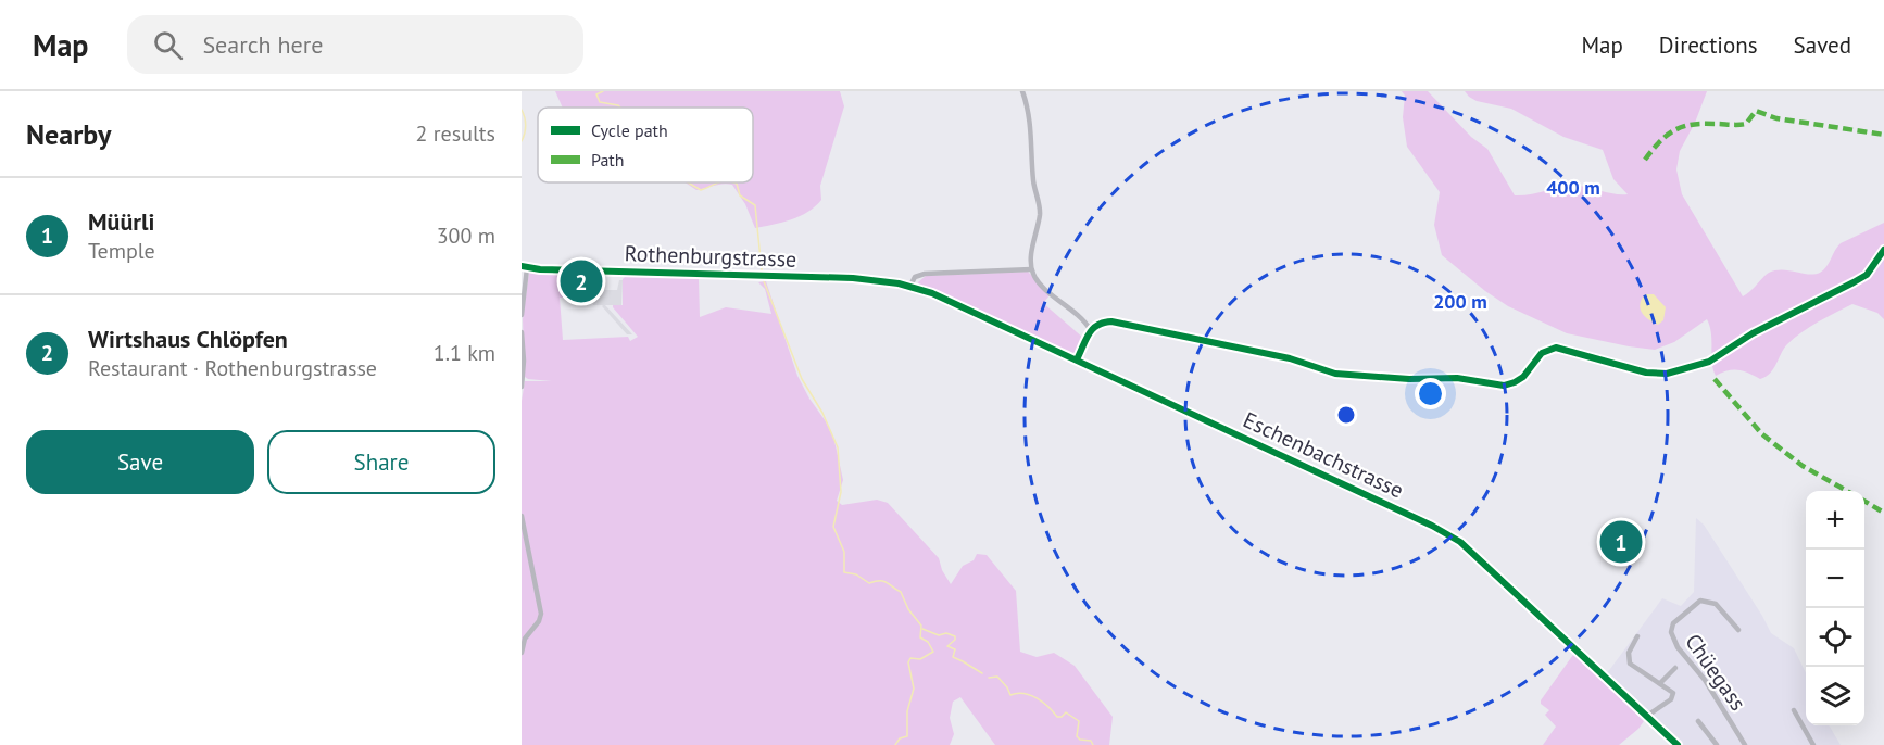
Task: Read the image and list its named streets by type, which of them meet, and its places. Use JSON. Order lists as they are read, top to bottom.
{
  "streets": {
    "street": ["Rothenburgstrasse", "Eschenbachstrasse", "Chüegass"]
  },
  "crossings": [
    ["Rothenburgstrasse", "Eschenbachstrasse"]
  ],
  "legend": ["Cycle path", "Path"],
  "page": {
    "header": "Map",
    "search": "Search here",
    "nav": ["Map", "Directions", "Saved"],
    "heading": ["Nearby", "2 results"],
    "list": [
      {
        "mark": "1",
        "name": "Müürli",
        "note": "Temple",
        "value": "300 m"
      },
      {
        "mark": "2",
        "name": "Wirtshaus Chlöpfen",
        "note": "Restaurant · Rothenburgstrasse",
        "value": "1.1 km"
      }
    ],
    "pins": ["2", "1"],
    "buttons": ["Save", "Share"],
    "map_buttons": ["+", "−"]
  },
  "rings": ["400 m", "200 m"]
}
